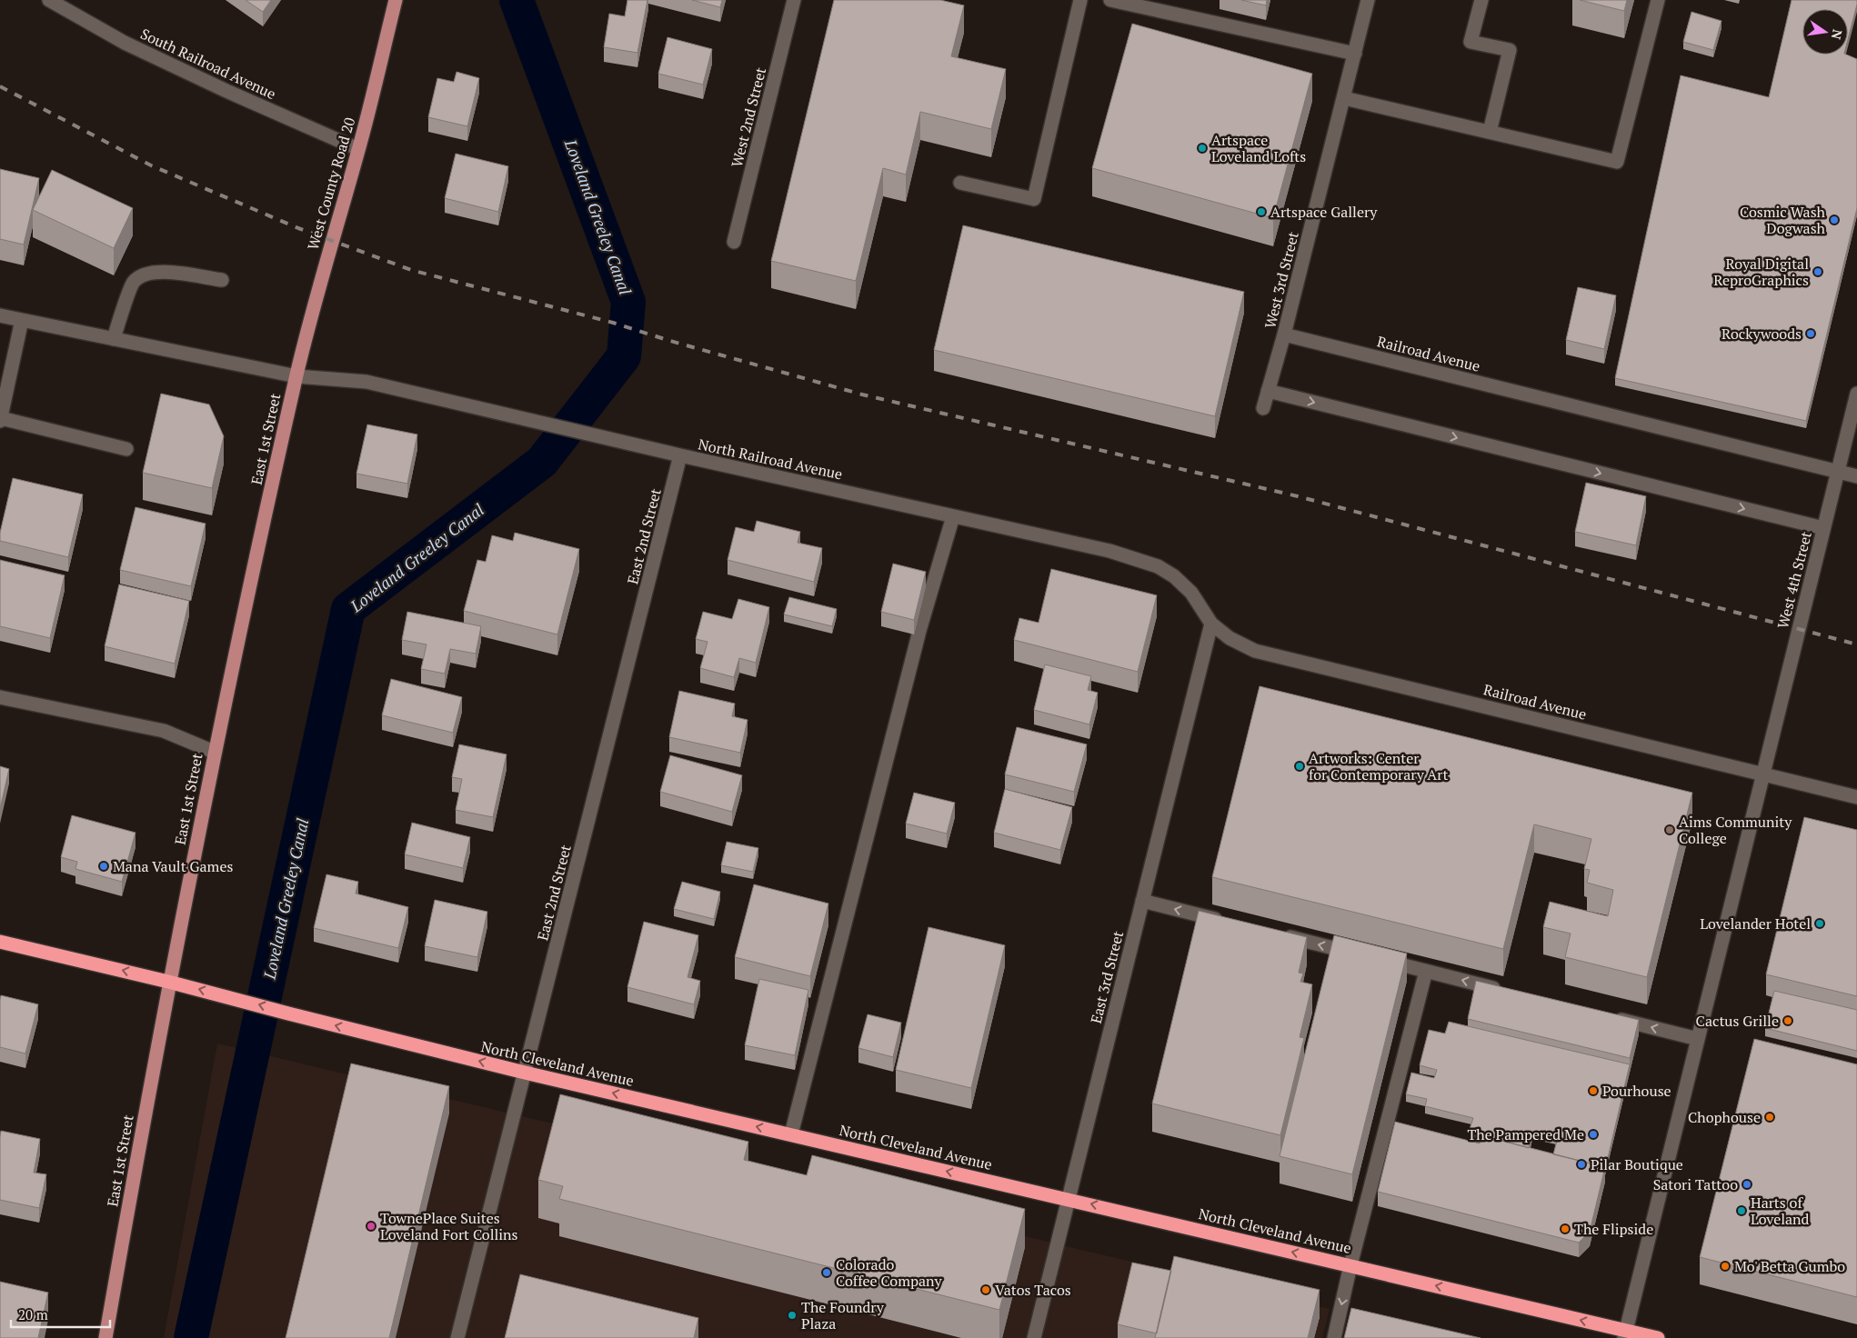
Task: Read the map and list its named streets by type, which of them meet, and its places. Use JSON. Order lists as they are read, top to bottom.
{
  "streets": {
    "highway": ["North Cleveland Avenue"],
    "main road": ["West County Road 20", "East 1st Street"],
    "street": [
      "South Railroad Avenue",
      "West 2nd Street",
      "West 3rd Street",
      "Railroad Avenue",
      "North Railroad Avenue",
      "East 2nd Street",
      "West 4th Street",
      "East 3rd Street"
    ]
  },
  "crossings": [
    ["South Railroad Avenue", "West County Road 20"],
    ["West County Road 20", "East 1st Street"],
    ["West County Road 20", "North Railroad Avenue"],
    ["West 3rd Street", "Railroad Avenue"],
    ["Railroad Avenue", "North Railroad Avenue"],
    ["Railroad Avenue", "West 4th Street"],
    ["Railroad Avenue", "East 3rd Street"],
    ["East 1st Street", "North Railroad Avenue"],
    ["East 1st Street", "North Cleveland Avenue"],
    ["North Railroad Avenue", "East 2nd Street"],
    ["North Railroad Avenue", "East 3rd Street"],
    ["East 2nd Street", "North Cleveland Avenue"],
    ["West 4th Street", "North Cleveland Avenue"],
    ["East 3rd Street", "North Cleveland Avenue"]
  ],
  "one_way": ["North Cleveland Avenue"],
  "water": ["Loveland Greeley Canal"],
  "places": [
    "Artspace Loveland Lofts",
    "Artspace Gallery",
    "Cosmic Wash Dogwash",
    "Royal Digital ReproGraphics",
    "Rockywoods",
    "Artworks: Center for Contemporary Art",
    "Aims Community College",
    "Mana Vault Games",
    "Lovelander Hotel",
    "Cactus Grille",
    "Pourhouse",
    "Chophouse",
    "The Pampered Me",
    "Pilar Boutique",
    "Satori Tattoo",
    "Harts of Loveland",
    "TownePlace Suites Loveland Fort Collins",
    "The Flipside",
    "Mo' Betta Gumbo",
    "Colorado Coffee Company",
    "Vatos Tacos",
    "The Foundry Plaza"
  ],
  "scale_bar": "20 m",
  "north": "right"
}
